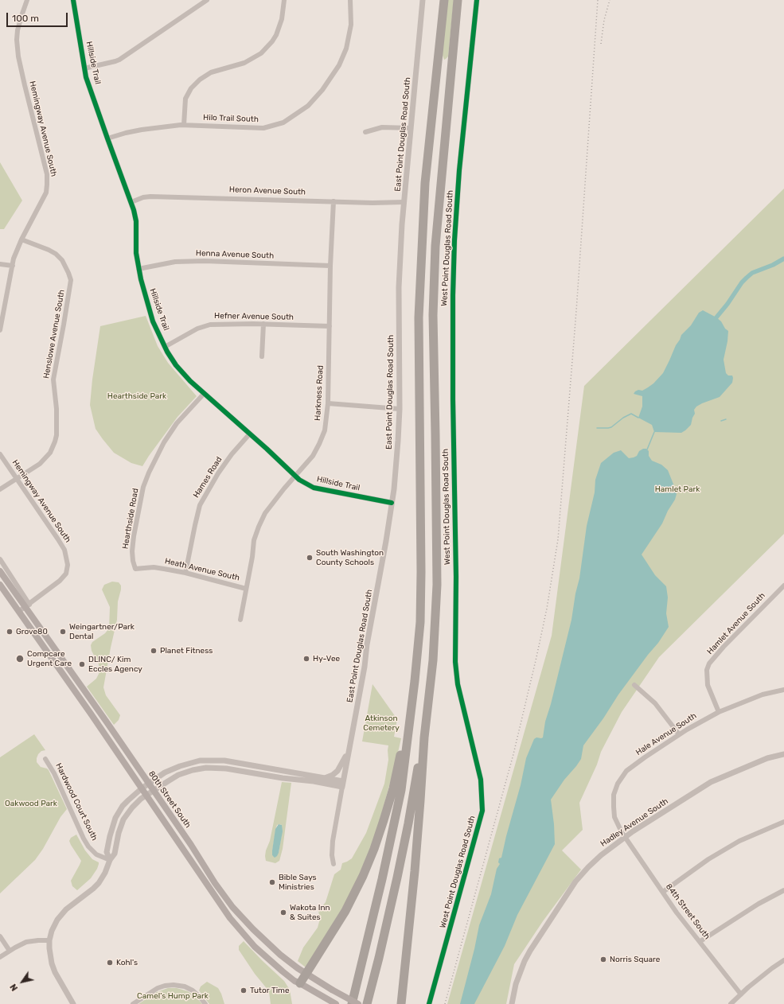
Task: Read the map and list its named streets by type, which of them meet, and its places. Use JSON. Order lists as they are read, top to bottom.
{
  "streets": {
    "main road": ["80th Street South"],
    "street": [
      "Hillside Trail",
      "Hilo Trail South",
      "Hemingway Avenue South",
      "East Point Douglas Road South",
      "Heron Avenue South",
      "West Point Douglas Road South",
      "Henna Avenue South",
      "Hefner Avenue South",
      "Henslowe Avenue South",
      "Harkness Road",
      "Hames Road",
      "Hearthside Road",
      "Heath Avenue South",
      "Hamlet Avenue South",
      "Hale Avenue South",
      "Hardwood Court South",
      "Hadley Avenue South",
      "84th Street South"
    ]
  },
  "crossings": [
    ["Hillside Trail", "Hilo Trail South"],
    ["Hillside Trail", "East Point Douglas Road South"],
    ["Hillside Trail", "Heron Avenue South"],
    ["Hillside Trail", "Henna Avenue South"],
    ["Hillside Trail", "Hefner Avenue South"],
    ["Hillside Trail", "Harkness Road"],
    ["Hillside Trail", "Hames Road"],
    ["Hillside Trail", "Hearthside Road"],
    ["Hemingway Avenue South", "Henslowe Avenue South"],
    ["Hemingway Avenue South", "80th Street South"],
    ["East Point Douglas Road South", "Heron Avenue South"],
    ["Heron Avenue South", "Harkness Road"],
    ["Henna Avenue South", "Harkness Road"],
    ["Hefner Avenue South", "Harkness Road"],
    ["Harkness Road", "Heath Avenue South"],
    ["Hames Road", "Heath Avenue South"],
    ["Hearthside Road", "Heath Avenue South"],
    ["Hamlet Avenue South", "Hale Avenue South"],
    ["Hale Avenue South", "Hadley Avenue South"],
    ["Hale Avenue South", "84th Street South"],
    ["Hadley Avenue South", "84th Street South"]
  ],
  "parks": [
    "Hearthside Park",
    "Hamlet Park",
    "Atkinson Cemetery",
    "Oakwood Park",
    "Camel's Hump Park"
  ],
  "places": [
    "South Washington County Schools",
    "Grove80",
    "Weingartner/Park Dental",
    "Planet Fitness",
    "Compcare Urgent Care",
    "Hy-Vee",
    "DLINC/ Kim Eccles Agency",
    "Bible Says Ministries",
    "Wakota Inn & Suites",
    "Norris Square",
    "Kohl's",
    "Tutor Time"
  ],
  "scale_bar": "100 m",
  "north": "bottom left"
}
